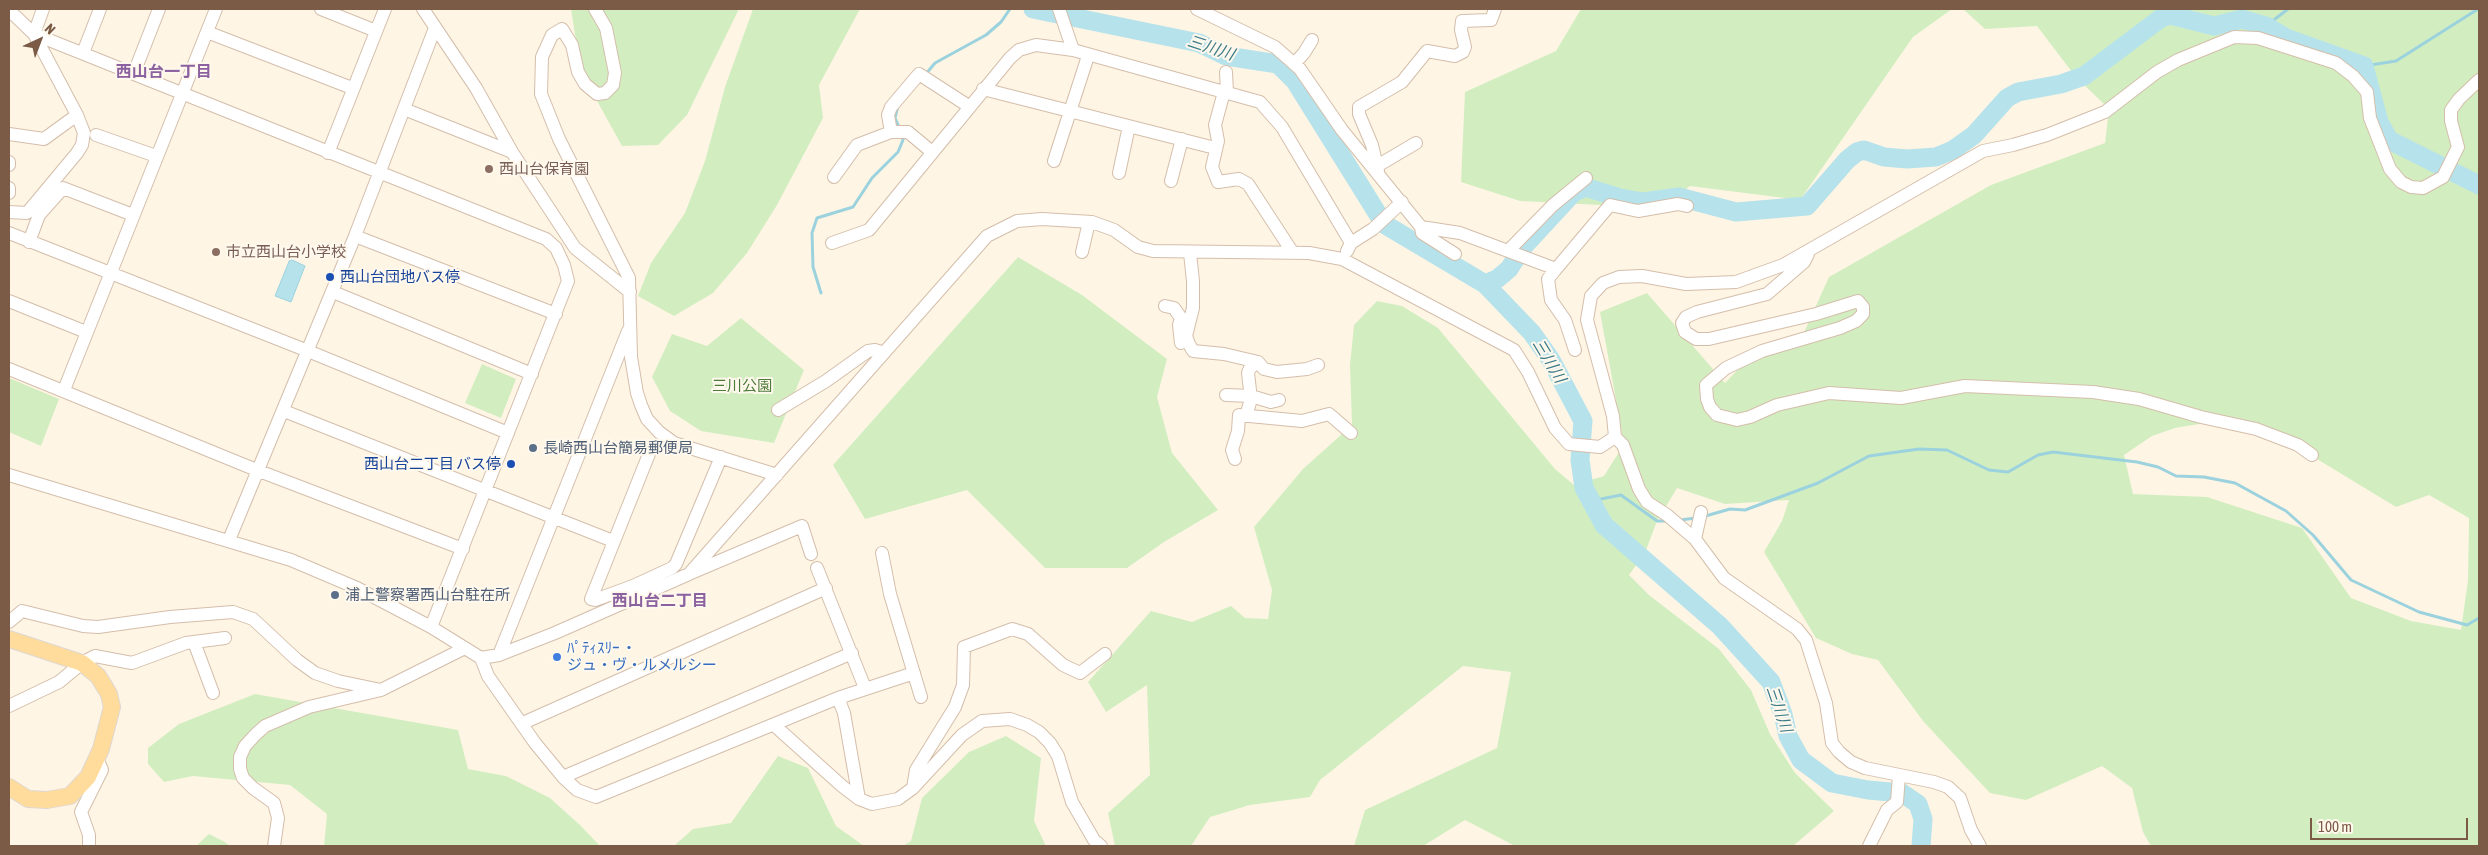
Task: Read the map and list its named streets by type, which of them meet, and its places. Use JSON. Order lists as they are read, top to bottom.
{
  "districts": ["西山台一丁目", "西山台二丁目"],
  "water": ["三川川"],
  "parks": ["三川公園"],
  "places": [
    "西山台保育園",
    "市立西山台小学校",
    "西山台団地バス停",
    "長崎西山台簡易郵便局",
    "西山台二丁目 バス停",
    "浦上警察署西山台駐在所",
    "ﾊﾟﾃｨｽﾘｰ ・ ジュ・ヴ・ルメルシー"
  ],
  "scale_bar": "100 m",
  "north": "top right"
}
